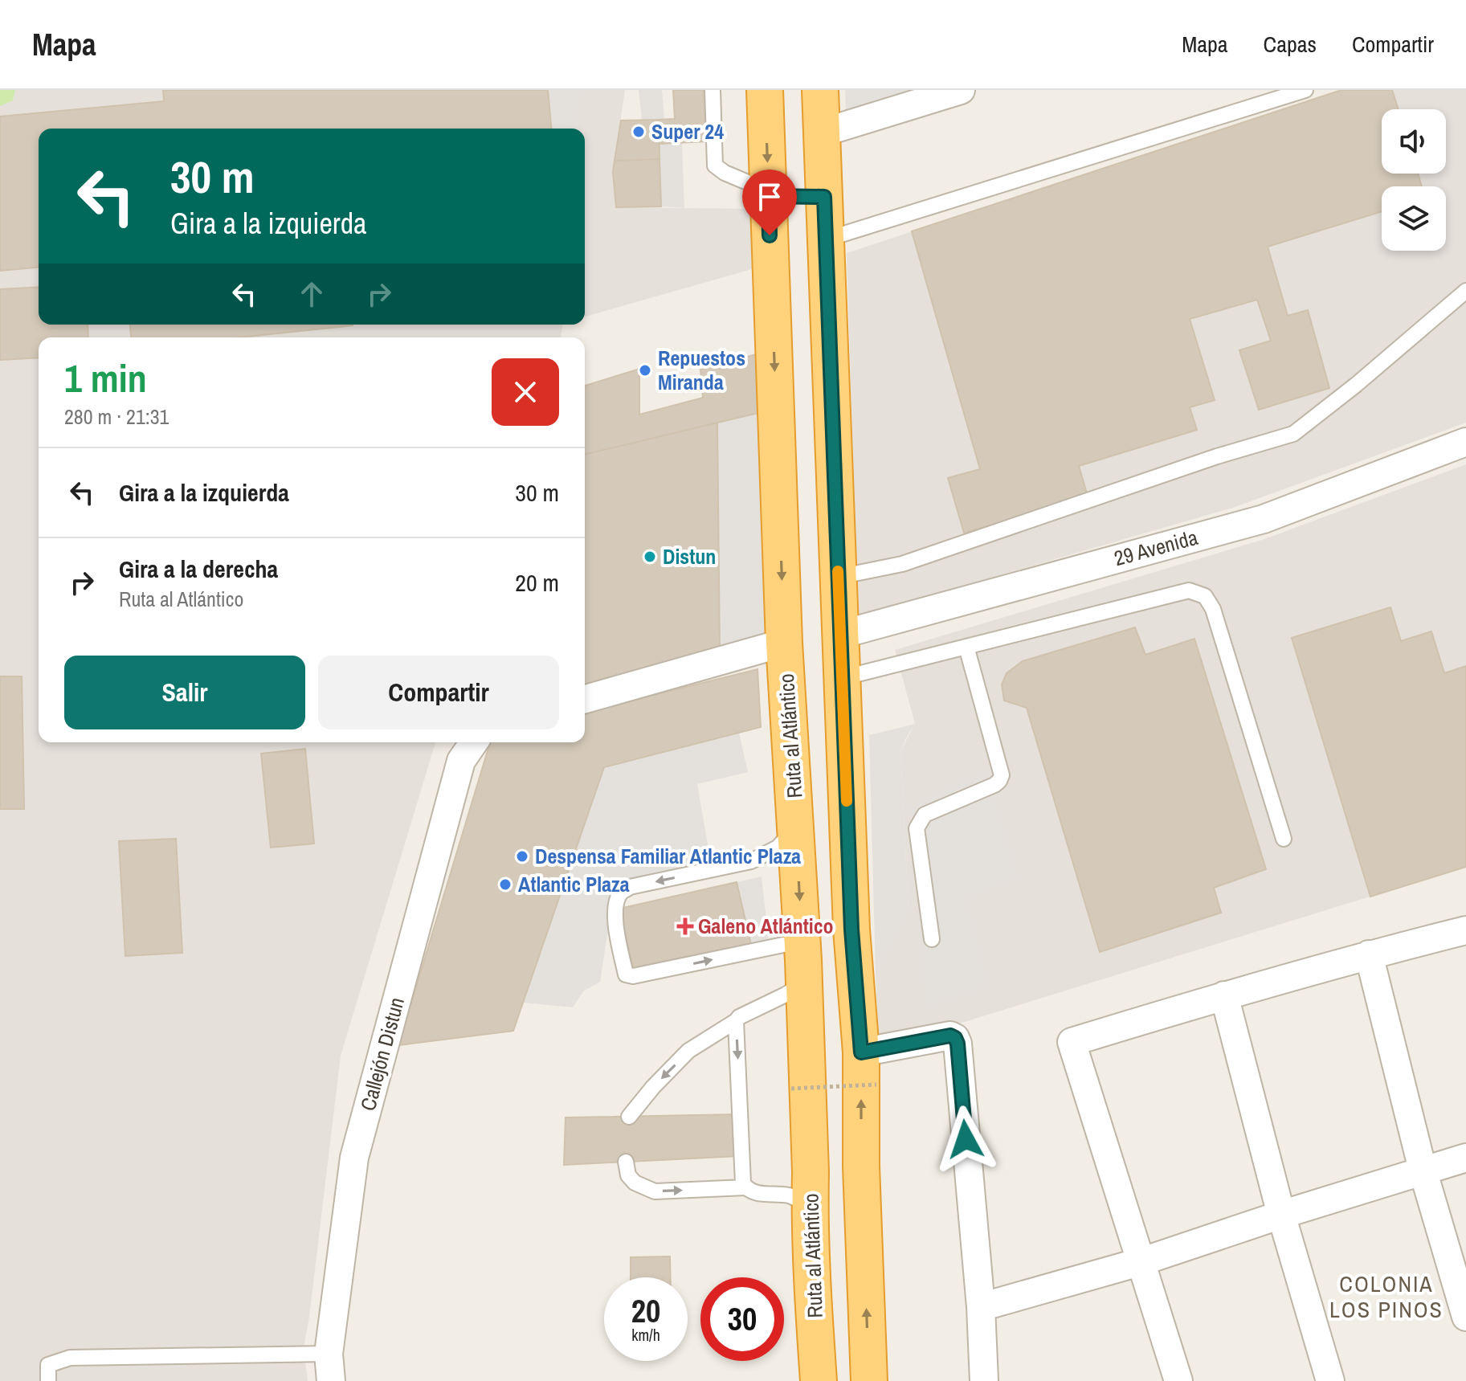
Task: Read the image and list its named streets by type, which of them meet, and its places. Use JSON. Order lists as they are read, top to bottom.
{
  "streets": {
    "highway": ["Ruta al Atlántico"],
    "street": ["29 Avenida", "Callejón Distun"]
  },
  "districts": ["COLONIA LOS PINOS"],
  "places": {
    "other": [
      "Super 24",
      "Repuestos Miranda",
      "Distun",
      "Despensa Familiar Atlantic Plaza",
      "Atlantic Plaza"
    ],
    "health": ["Galeno Atlántico"]
  },
  "page": {
    "header": "Mapa",
    "nav": ["Mapa", "Capas", "Compartir"],
    "turn": ["30 m", "Gira a la izquierda"],
    "heading": ["1 min", "280 m · 21:31"],
    "list": [
      {
        "name": "Gira a la izquierda",
        "value": "30 m"
      },
      {
        "name": "Gira a la derecha",
        "note": "Ruta al Atlántico",
        "value": "20 m"
      }
    ],
    "buttons": ["Salir", "Compartir"],
    "speed": "20 km/h",
    "limit": "30"
  }
}
